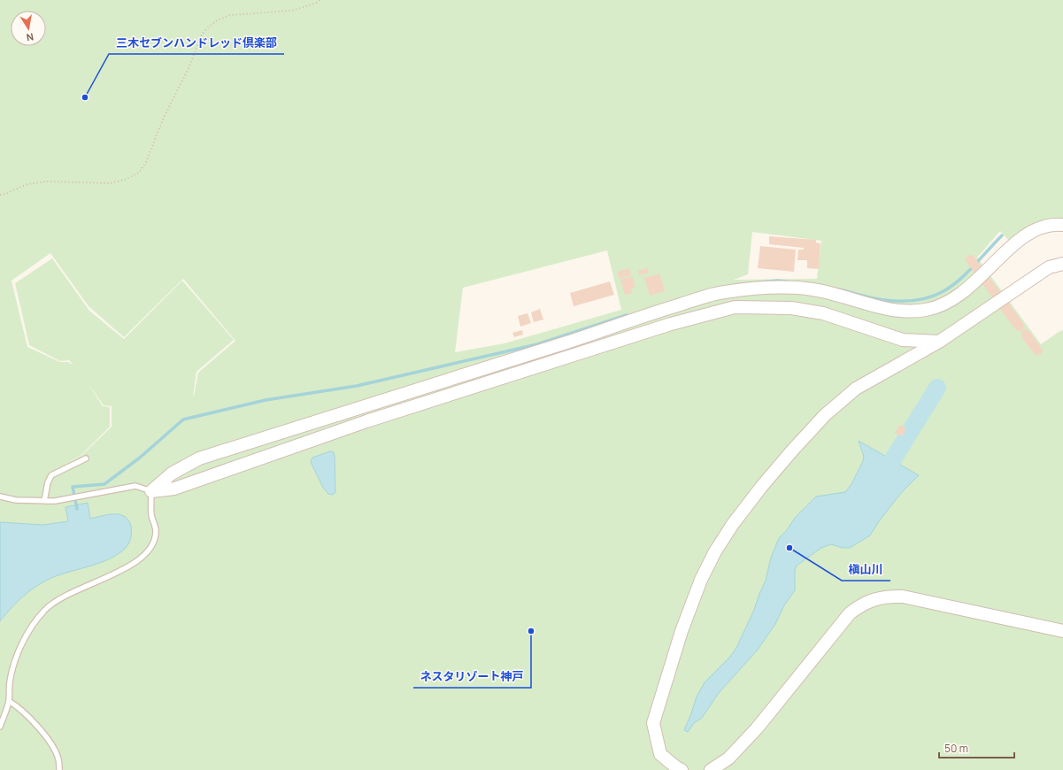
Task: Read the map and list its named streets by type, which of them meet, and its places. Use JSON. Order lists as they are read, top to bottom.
{
  "places": ["三木セブンハンドレッド倶楽部", "槇山川", "ネスタリゾート神戸"],
  "scale_bar": "50 m",
  "north": "bottom"
}
